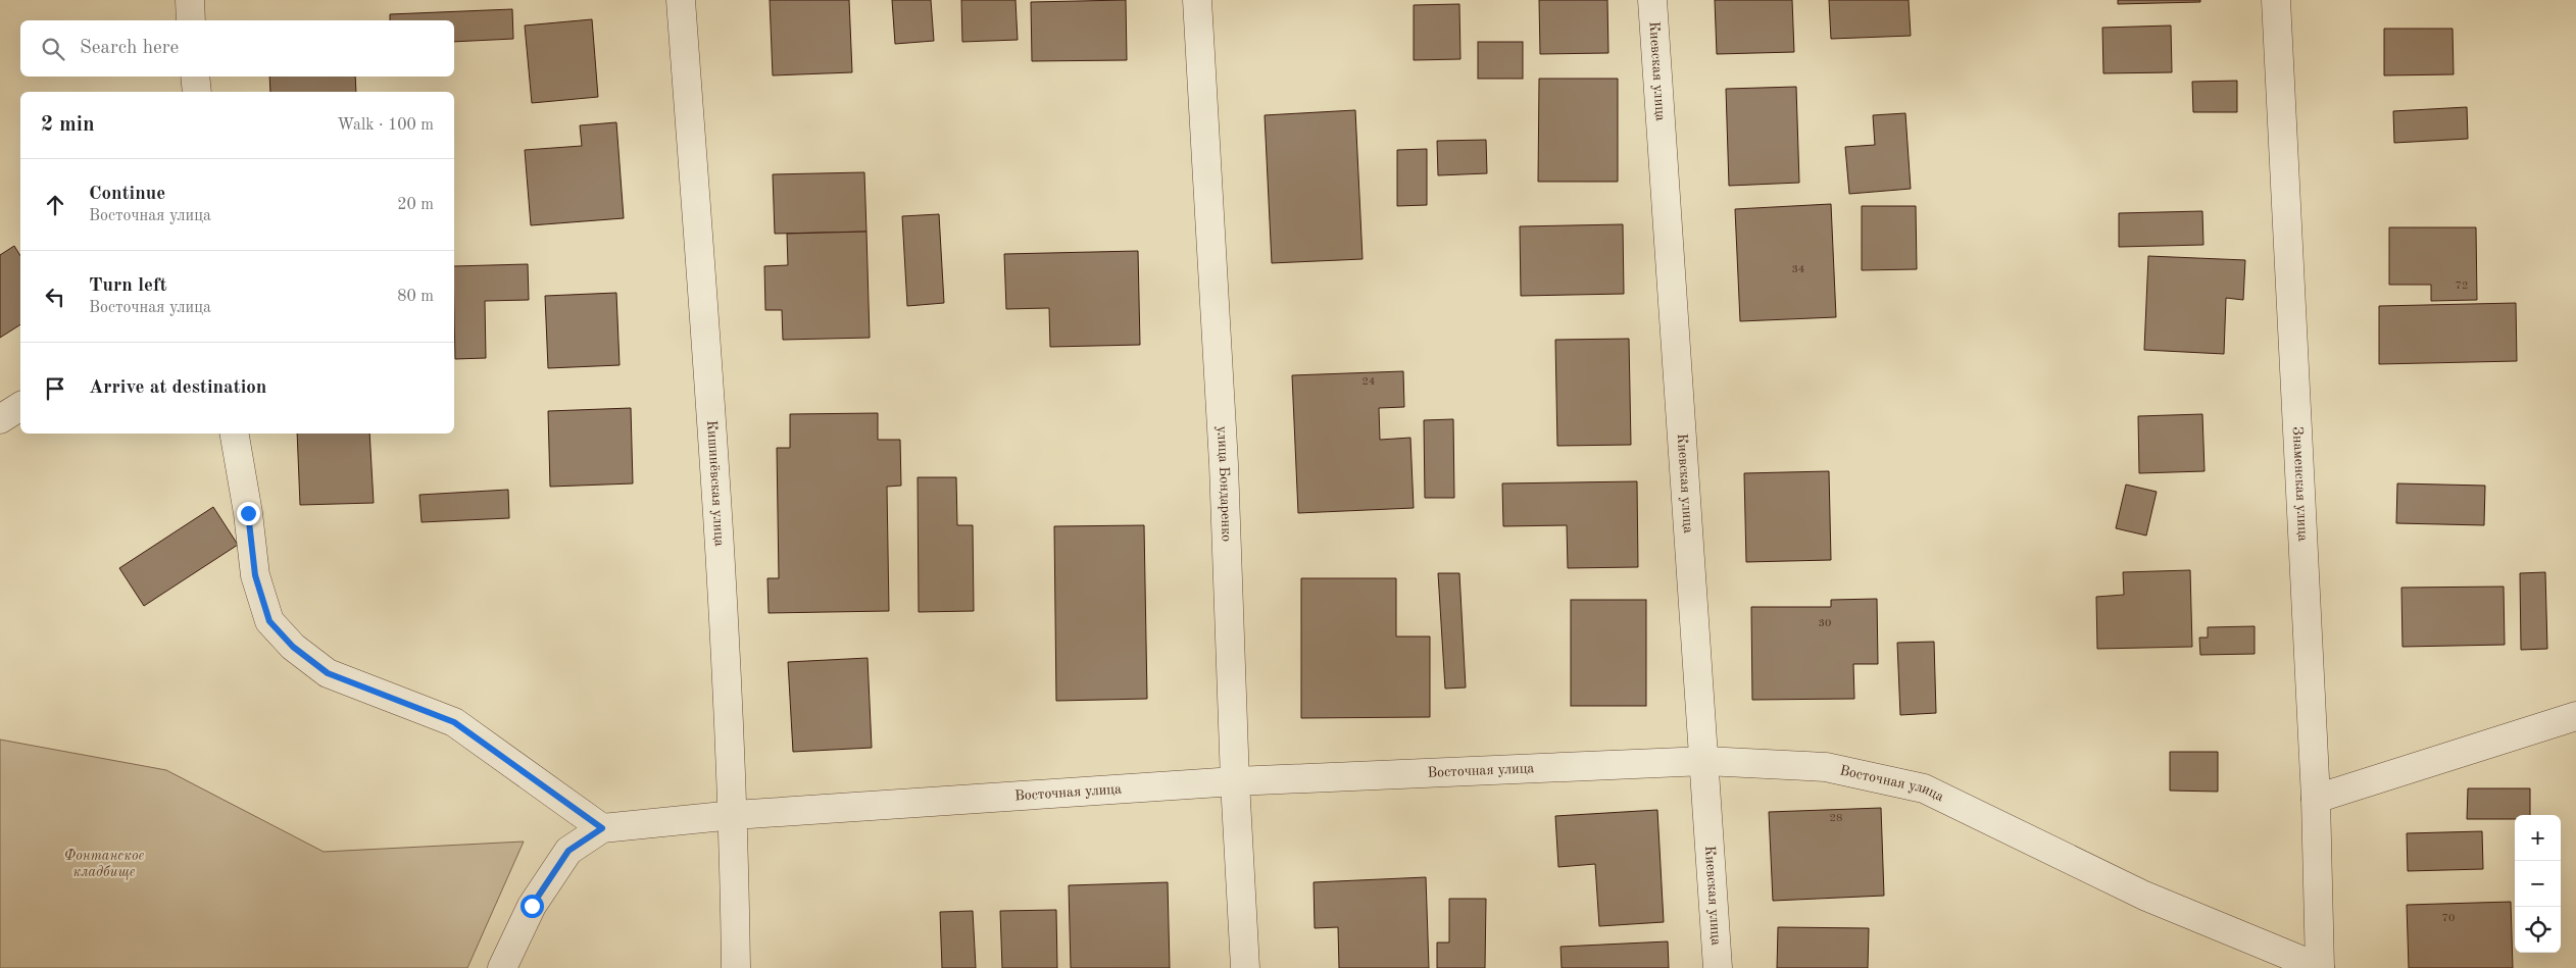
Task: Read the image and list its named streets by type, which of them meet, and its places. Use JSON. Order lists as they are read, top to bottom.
{
  "streets": {
    "street": [
      "Киевская улица",
      "Кишинёвская улица",
      "улица Бондаренко",
      "Знаменская улица",
      "Восточная улица"
    ]
  },
  "crossings": [
    ["Киевская улица", "Восточная улица"],
    ["Кишинёвская улица", "Восточная улица"],
    ["улица Бондаренко", "Восточная улица"],
    ["Знаменская улица", "Восточная улица"]
  ],
  "parks": ["Фонтанское кладбище"],
  "house_numbers": [
    "34",
    "72",
    "24",
    "30",
    "28",
    "70"
  ],
  "page": {
    "search": "Search here",
    "heading": ["2 min", "Walk · 100 m"],
    "list": [
      ["Continue", "Восточная улица", "20 m"],
      ["Turn left", "Восточная улица", "80 m"],
      "Arrive at destination"
    ],
    "map_buttons": ["+", "−"]
  }
}
